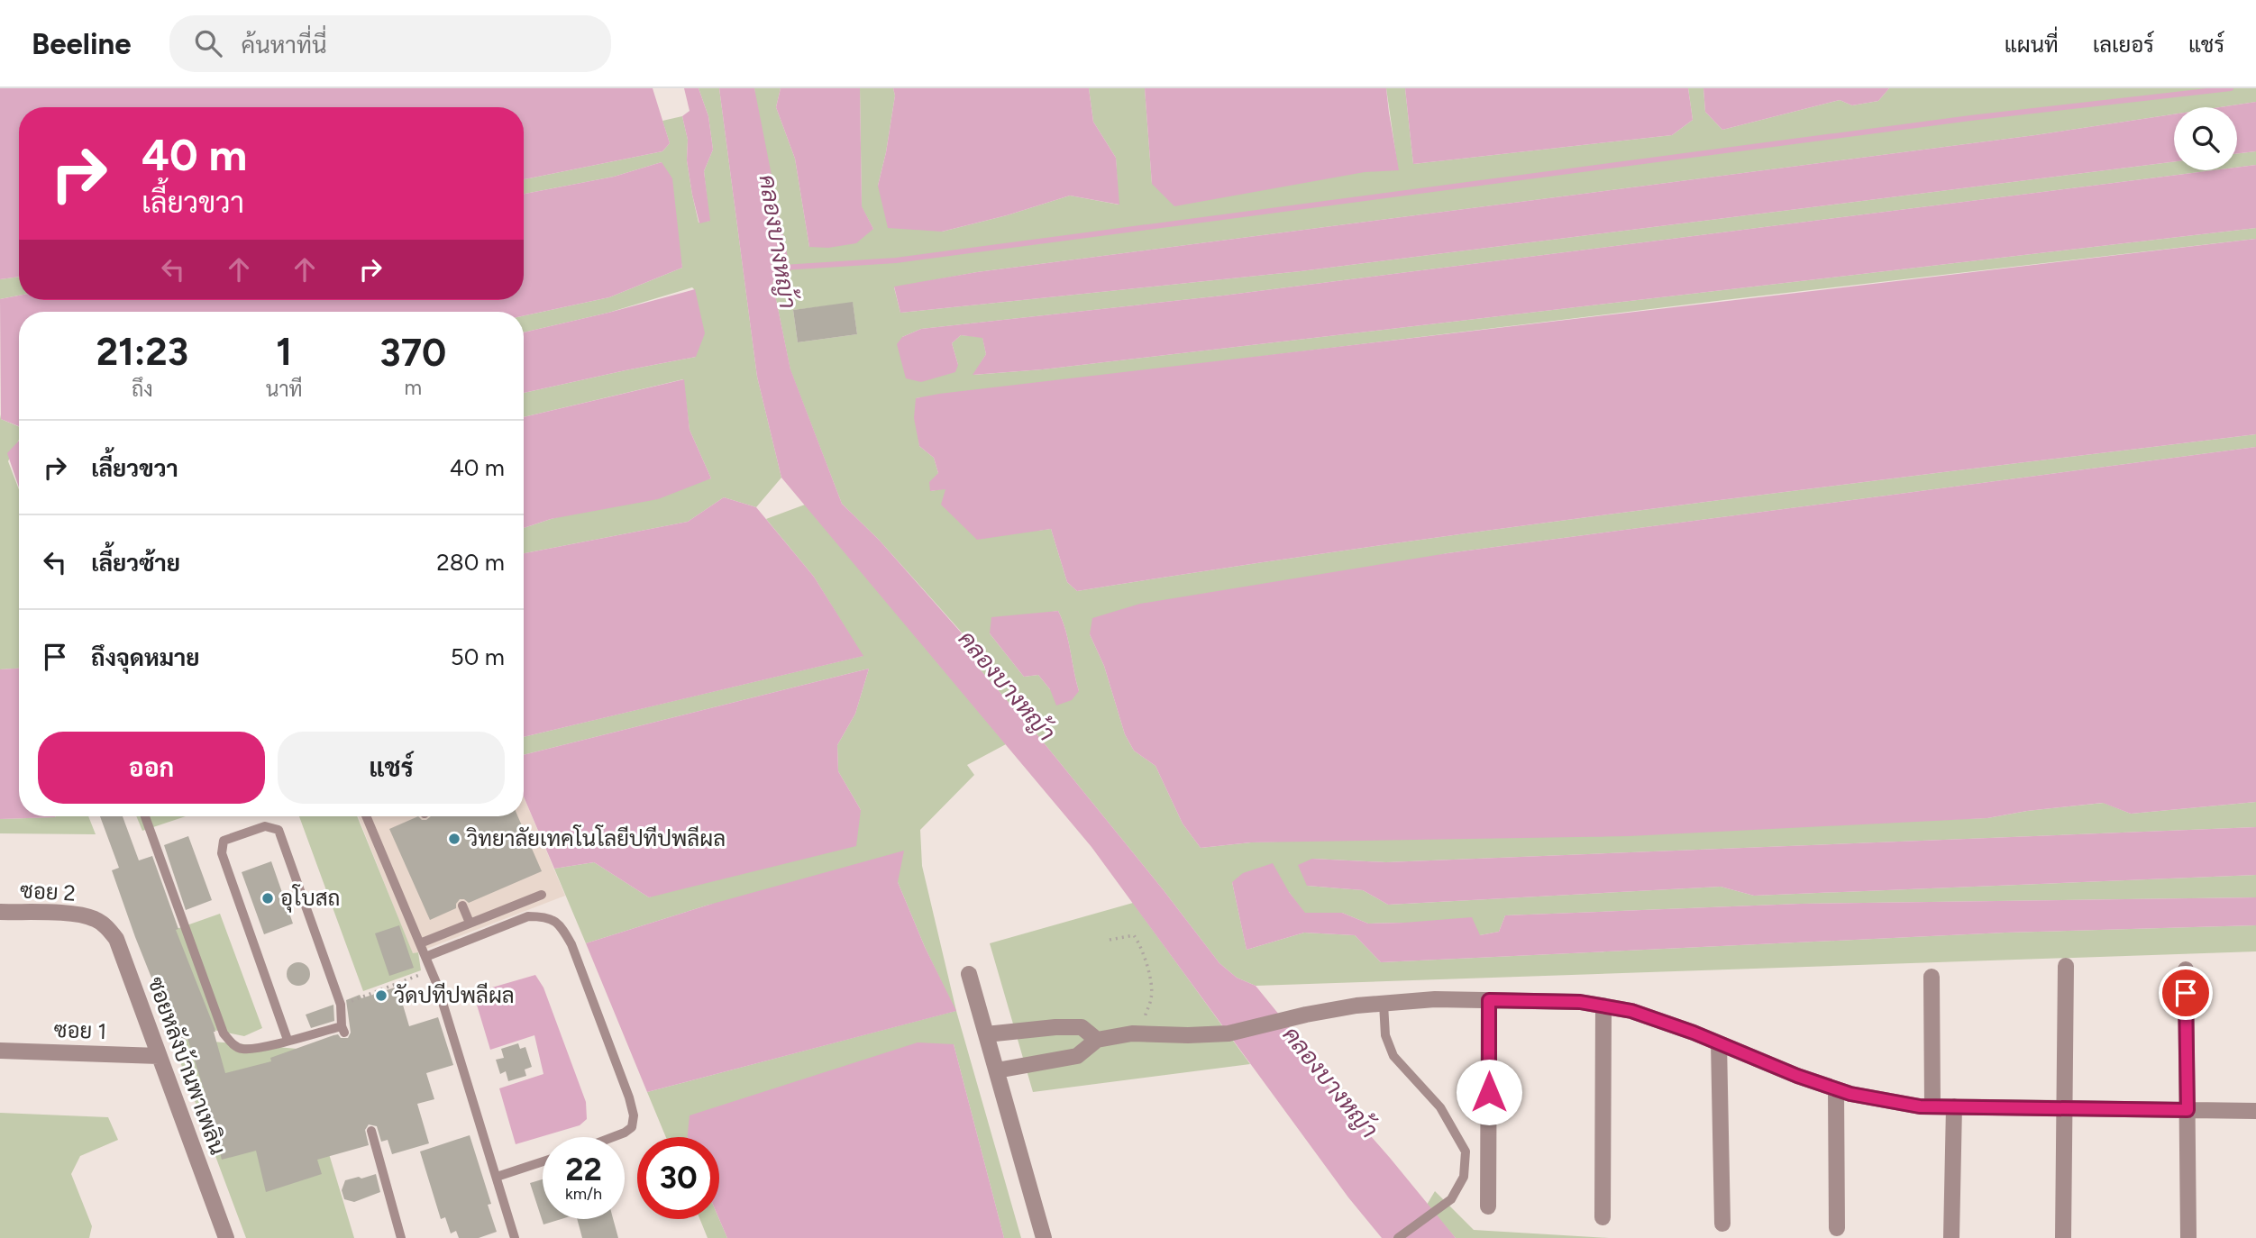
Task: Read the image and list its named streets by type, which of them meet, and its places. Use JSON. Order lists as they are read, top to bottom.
{
  "streets": {
    "street": ["ซอย 2", "ซอย 1", "ซอยหลังบ้านพาเพลิน"]
  },
  "crossings": [
    ["ซอย 2", "ซอยหลังบ้านพาเพลิน"],
    ["ซอย 1", "ซอยหลังบ้านพาเพลิน"]
  ],
  "water": ["คลองบางหญ้า"],
  "places": ["วิทยาลัยเทคโนโลยีปทีปพลีผล", "อุโบสถ", "วัดปทีปพลีผล"],
  "page": {
    "header": "Beeline",
    "search": "ค้นหาที่นี่",
    "nav": ["แผนที่", "เลเยอร์", "แชร์"],
    "turn": ["40 m", "เลี้ยวขวา"],
    "eta": [
      "21:23",
      "ถึง",
      "1",
      "นาที",
      "370",
      "m"
    ],
    "list": [
      {
        "name": "เลี้ยวขวา",
        "value": "40 m"
      },
      {
        "name": "เลี้ยวซ้าย",
        "value": "280 m"
      },
      {
        "name": "ถึงจุดหมาย",
        "value": "50 m"
      }
    ],
    "buttons": ["ออก", "แชร์"],
    "speed": "22 km/h",
    "limit": "30"
  }
}
